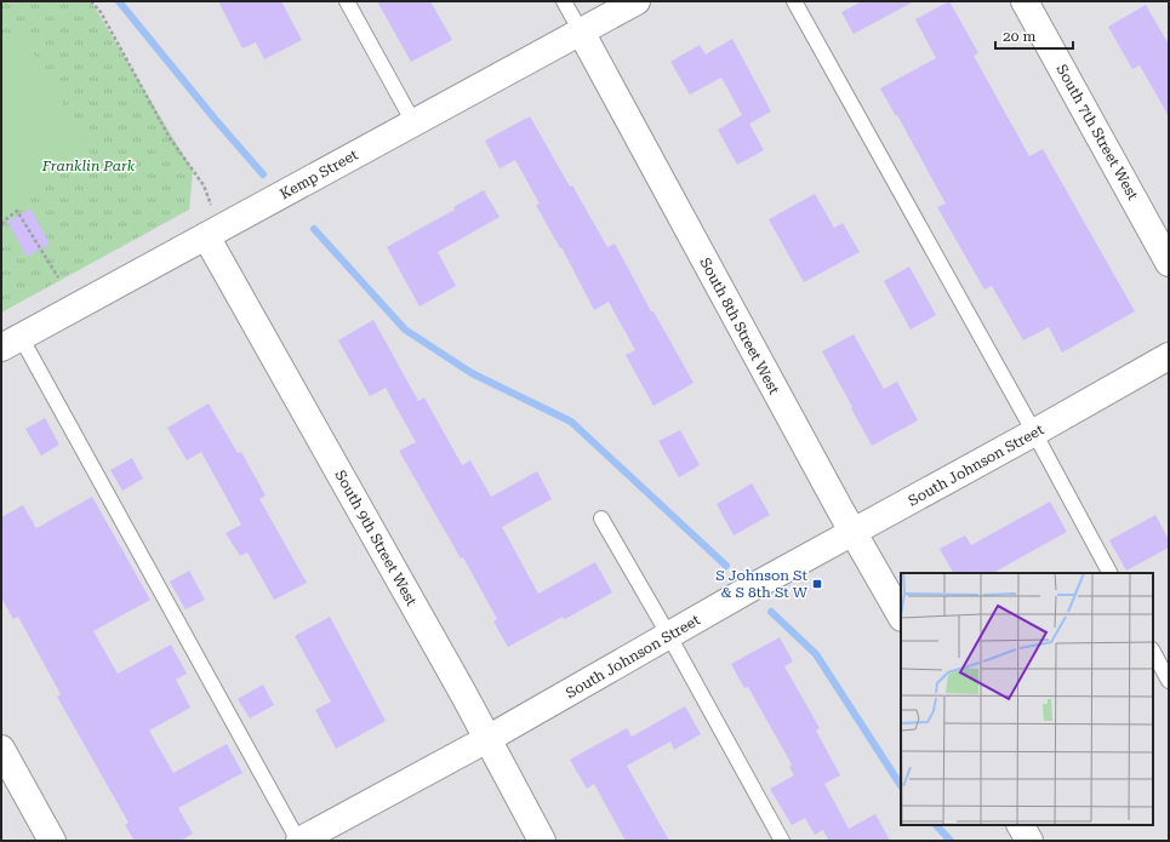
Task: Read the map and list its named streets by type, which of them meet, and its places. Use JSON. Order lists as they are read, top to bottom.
{
  "streets": {
    "street": [
      "South 7th Street West",
      "Kemp Street",
      "South 8th Street West",
      "South Johnson Street",
      "South 9th Street West"
    ]
  },
  "crossings": [
    ["Kemp Street", "South 8th Street West"],
    ["Kemp Street", "South 9th Street West"],
    ["South 8th Street West", "South Johnson Street"],
    ["South Johnson Street", "South 9th Street West"]
  ],
  "parks": ["Franklin Park"],
  "places": {
    "transit": ["S Johnson St & S 8th St W"]
  },
  "scale_bar": "20 m"
}
